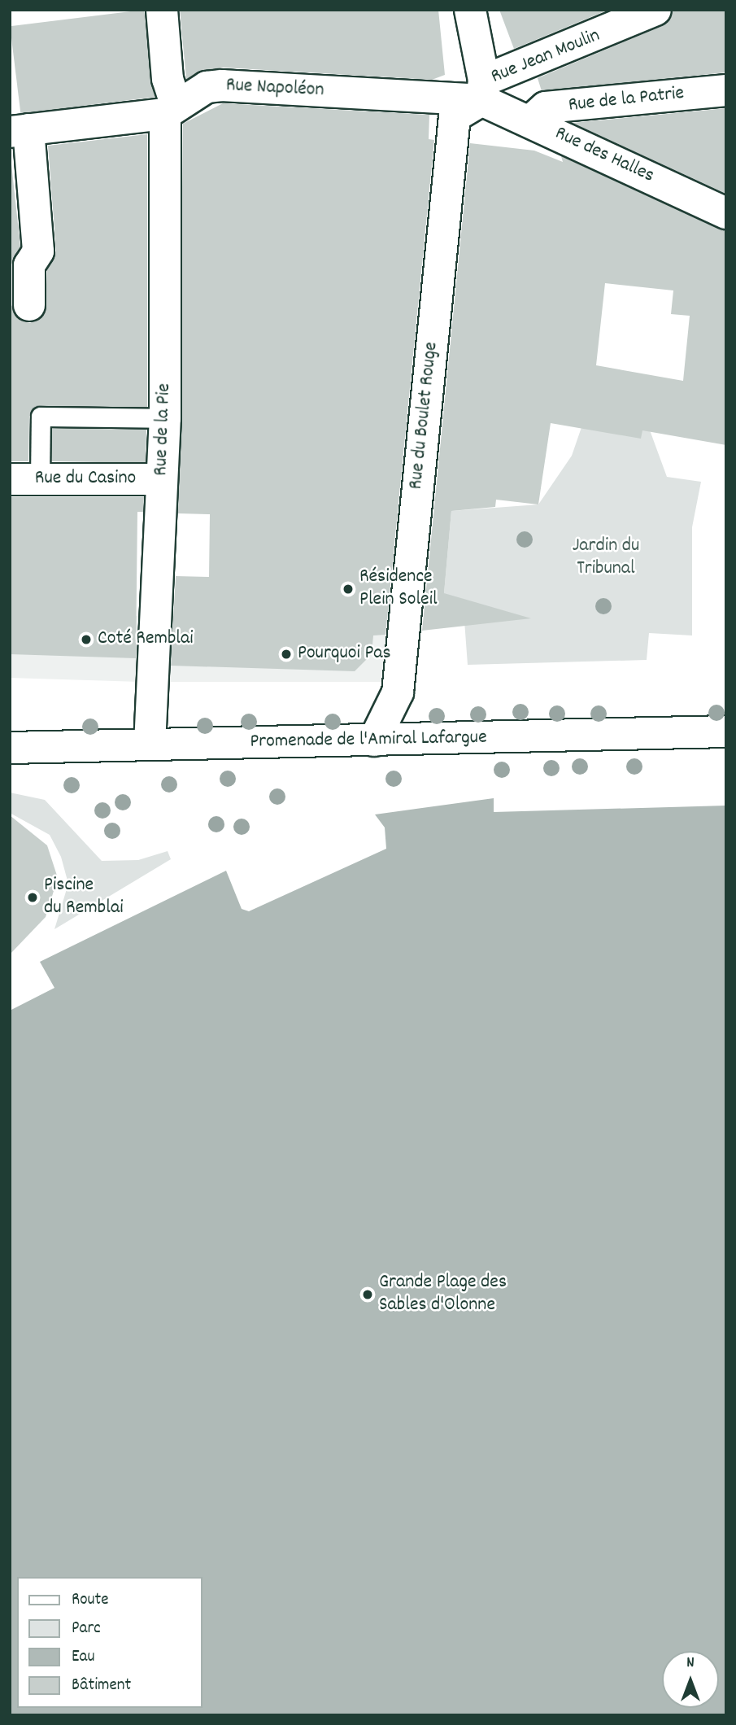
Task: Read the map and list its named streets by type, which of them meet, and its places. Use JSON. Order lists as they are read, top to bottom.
{
  "streets": {
    "street": [
      "Rue Jean Moulin",
      "Rue Napoléon",
      "Rue de la Patrie",
      "Rue des Halles",
      "Rue du Boulet Rouge",
      "Rue de la Pie",
      "Rue du Casino",
      "Promenade de l'Amiral Lafargue"
    ]
  },
  "crossings": [
    ["Rue Jean Moulin", "Rue Napoléon"],
    ["Rue Jean Moulin", "Rue des Halles"],
    ["Rue Jean Moulin", "Rue du Boulet Rouge"],
    ["Rue Napoléon", "Rue des Halles"],
    ["Rue Napoléon", "Rue du Boulet Rouge"],
    ["Rue Napoléon", "Rue de la Pie"],
    ["Rue de la Patrie", "Rue des Halles"],
    ["Rue des Halles", "Rue du Boulet Rouge"],
    ["Rue du Boulet Rouge", "Promenade de l'Amiral Lafargue"],
    ["Rue de la Pie", "Rue du Casino"],
    ["Rue de la Pie", "Promenade de l'Amiral Lafargue"]
  ],
  "parks": ["Jardin du Tribunal"],
  "places": [
    "Résidence Plein Soleil",
    "Coté Remblai",
    "Pourquoi Pas",
    "Piscine du Remblai",
    "Grande Plage des Sables d'Olonne"
  ],
  "legend": [
    "Route",
    "Parc",
    "Eau",
    "Bâtiment"
  ],
  "north": "top"
}
